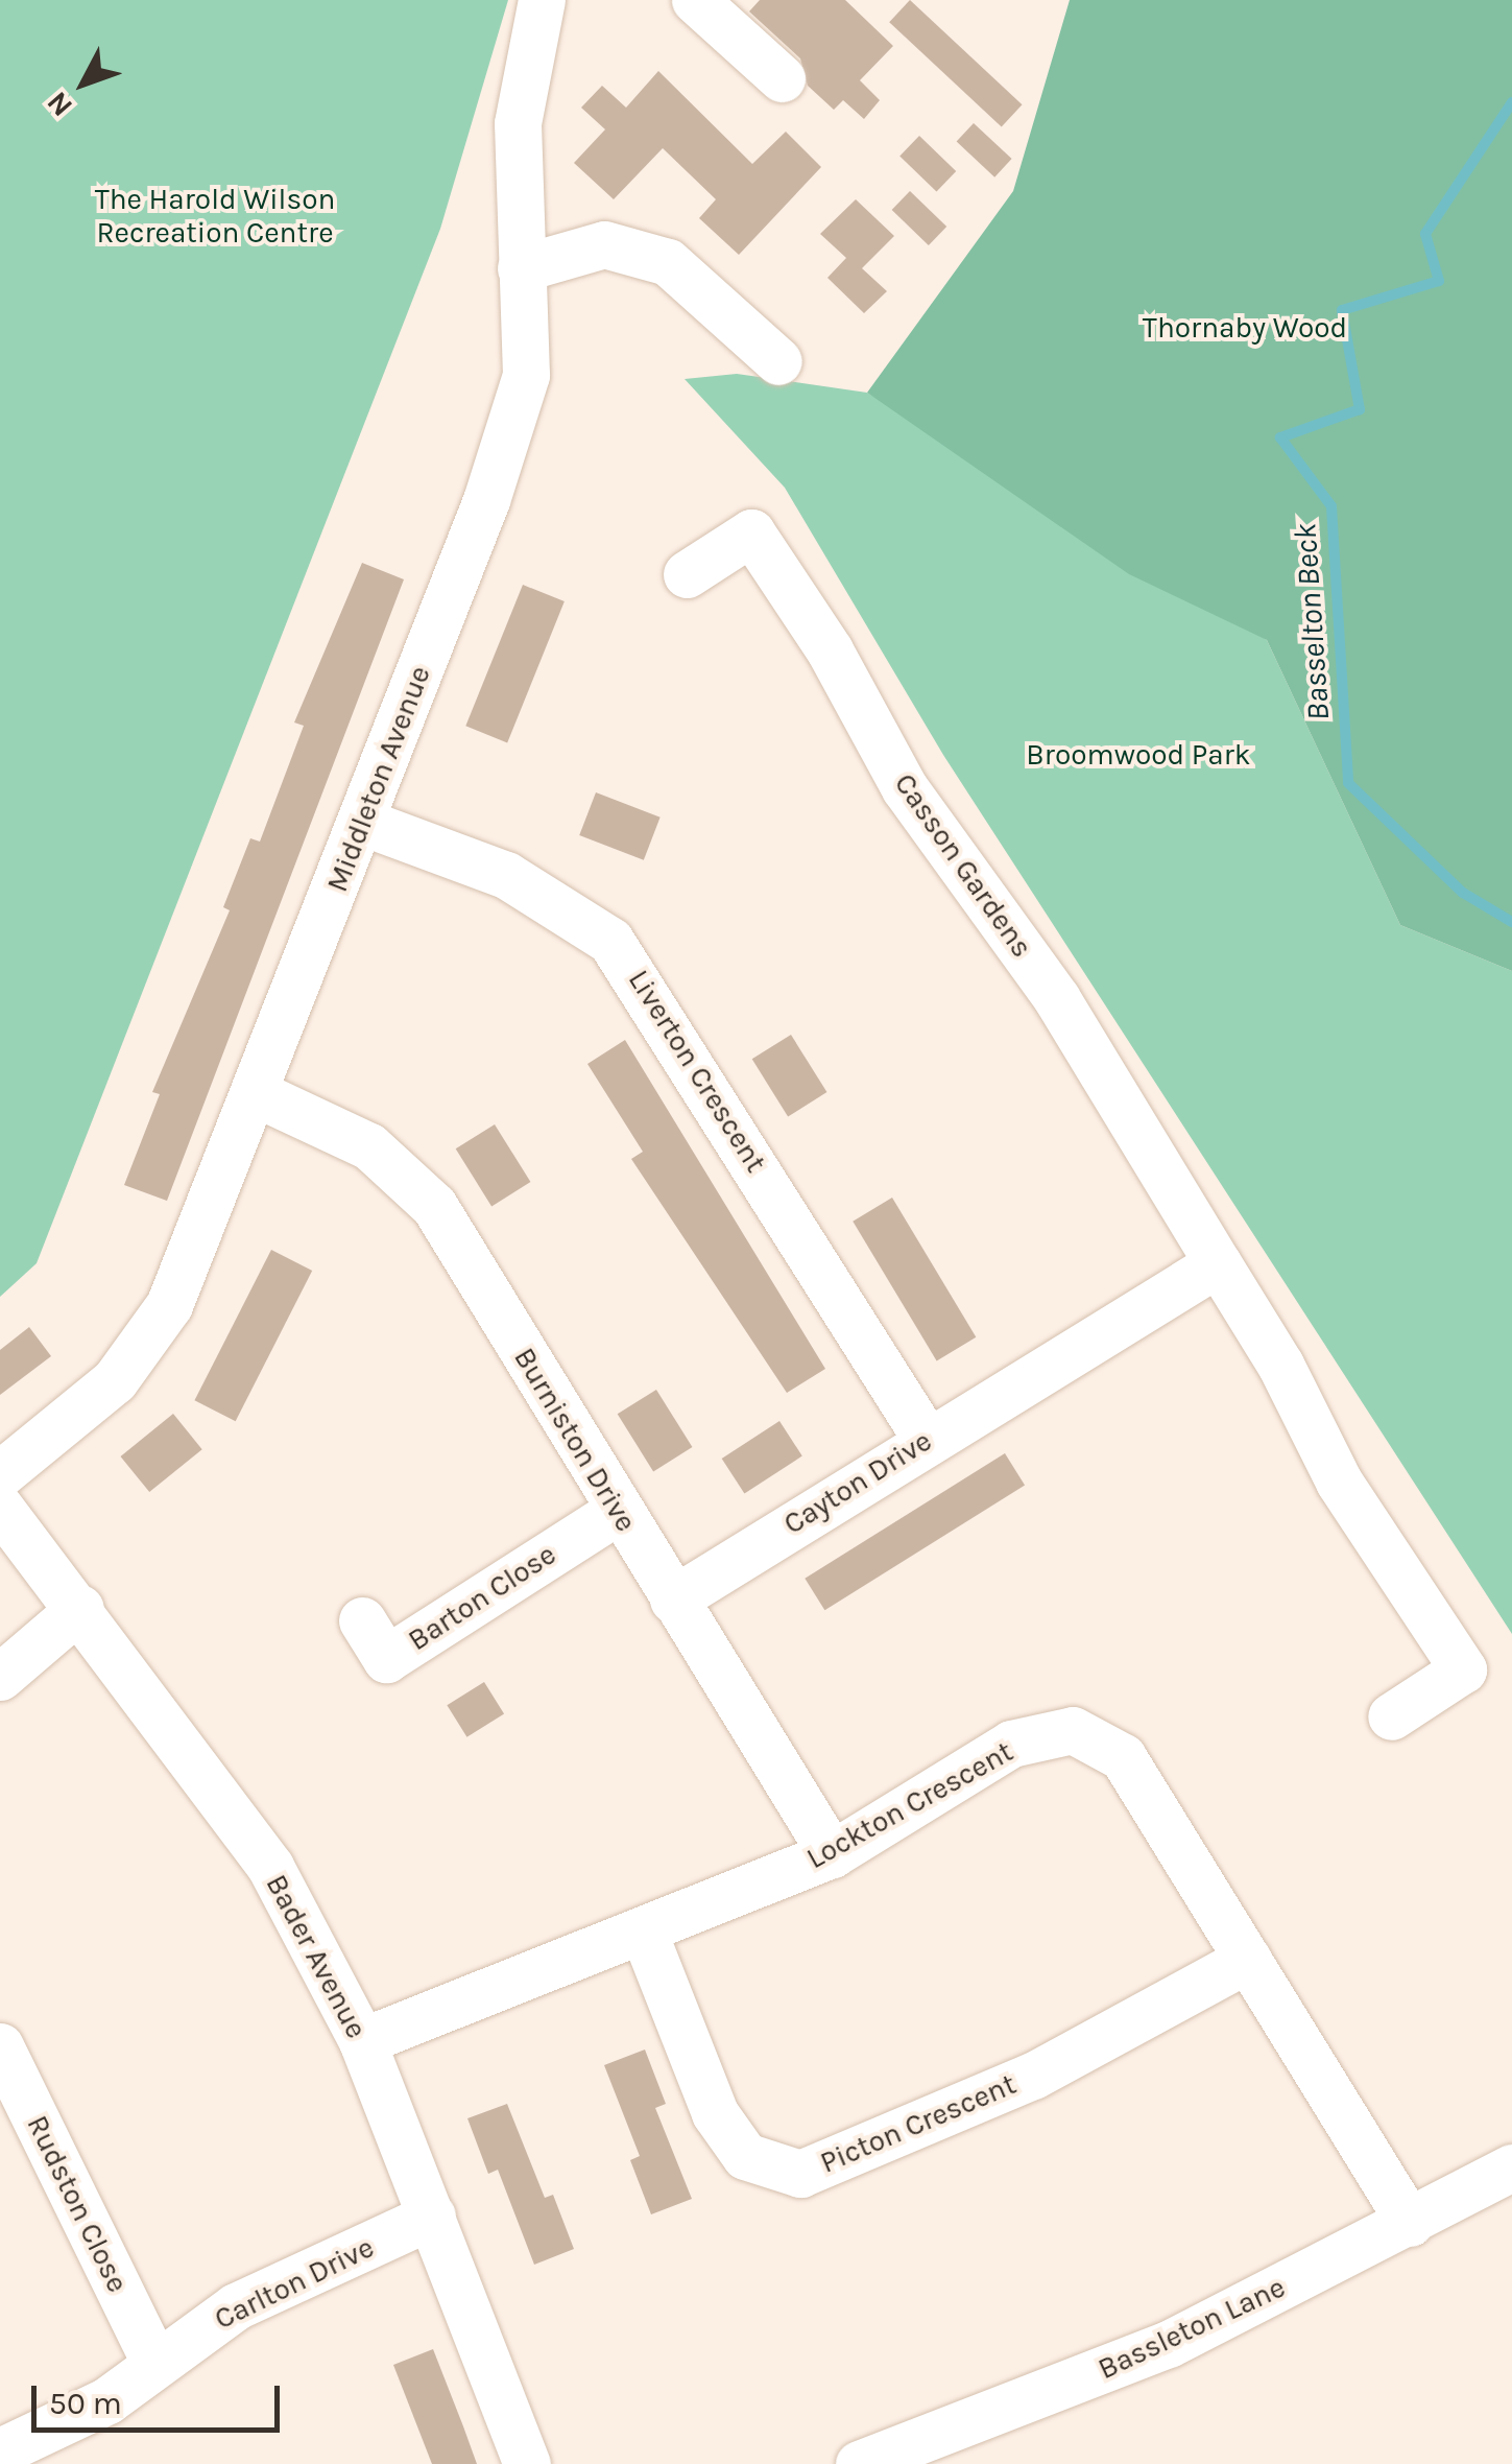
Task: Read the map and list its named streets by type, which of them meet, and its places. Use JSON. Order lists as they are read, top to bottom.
{
  "streets": {
    "street": [
      "Middleton Avenue",
      "Casson Gardens",
      "Liverton Crescent",
      "Burniston Drive",
      "Cayton Drive",
      "Barton Close",
      "Lockton Crescent",
      "Bader Avenue",
      "Picton Crescent",
      "Rudston Close",
      "Carlton Drive",
      "Bassleton Lane"
    ]
  },
  "crossings": [
    ["Middleton Avenue", "Liverton Crescent"],
    ["Middleton Avenue", "Burniston Drive"],
    ["Casson Gardens", "Cayton Drive"],
    ["Liverton Crescent", "Cayton Drive"],
    ["Burniston Drive", "Cayton Drive"],
    ["Burniston Drive", "Barton Close"],
    ["Burniston Drive", "Lockton Crescent"],
    ["Lockton Crescent", "Bader Avenue"],
    ["Lockton Crescent", "Picton Crescent"],
    ["Lockton Crescent", "Bassleton Lane"],
    ["Bader Avenue", "Carlton Drive"],
    ["Rudston Close", "Carlton Drive"]
  ],
  "water": ["Basselton Beck"],
  "parks": ["The Harold Wilson Recreation Centre", "Thornaby Wood", "Broomwood Park"],
  "scale_bar": "50 m",
  "north": "bottom left"
}
